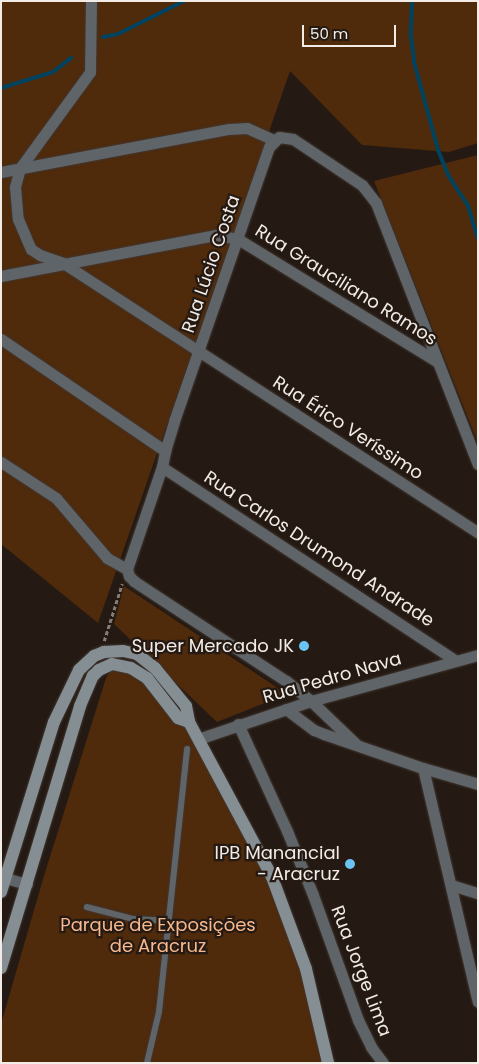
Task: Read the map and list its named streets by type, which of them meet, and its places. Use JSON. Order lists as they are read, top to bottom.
{
  "streets": {
    "street": [
      "Rua Lúcio Costa",
      "Rua Grauciliano Ramos",
      "Rua Érico Veríssimo",
      "Rua Carlos Drumond Andrade",
      "Rua Pedro Nava",
      "Rua Jorge Lima"
    ]
  },
  "crossings": [
    ["Rua Lúcio Costa", "Rua Grauciliano Ramos"],
    ["Rua Lúcio Costa", "Rua Érico Veríssimo"],
    ["Rua Lúcio Costa", "Rua Carlos Drumond Andrade"],
    ["Rua Carlos Drumond Andrade", "Rua Pedro Nava"],
    ["Rua Pedro Nava", "Rua Jorge Lima"]
  ],
  "parks": ["Parque de Exposições de Aracruz"],
  "places": ["Super Mercado JK", "IPB Manancial - Aracruz"],
  "scale_bar": "50 m"
}
